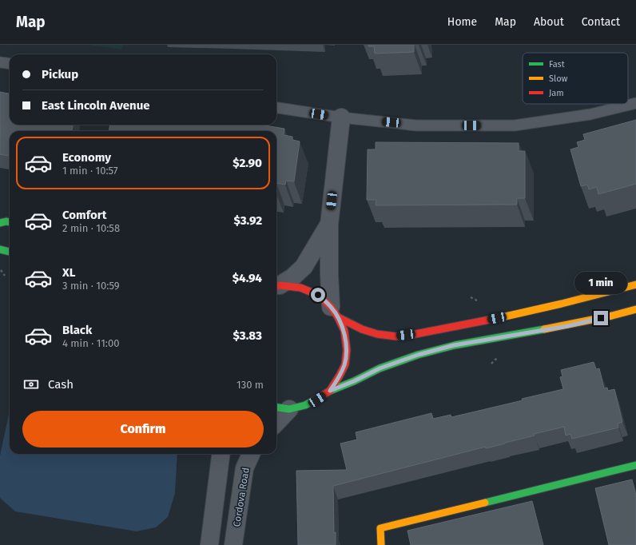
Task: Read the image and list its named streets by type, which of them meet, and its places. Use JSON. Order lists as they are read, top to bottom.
{
  "streets": {
    "street": ["Cordova Road"]
  },
  "legend": ["Fast", "Slow", "Jam"],
  "page": {
    "header": "Map",
    "nav": [
      "Home",
      "Map",
      "About",
      "Contact"
    ],
    "banner": ["Pickup", "East Lincoln Avenue"],
    "list": [
      {
        "name": "Economy",
        "note": "1 min · 10:57",
        "value": "$2.90"
      },
      {
        "name": "Comfort",
        "note": "2 min · 10:58",
        "value": "$3.92"
      },
      {
        "name": "XL",
        "note": "3 min · 10:59",
        "value": "$4.94"
      },
      {
        "name": "Black",
        "note": "4 min · 11:00",
        "value": "$3.83"
      }
    ],
    "bubble": "1 min",
    "pay": ["Cash", "130 m"],
    "buttons": "Confirm"
  }
}
